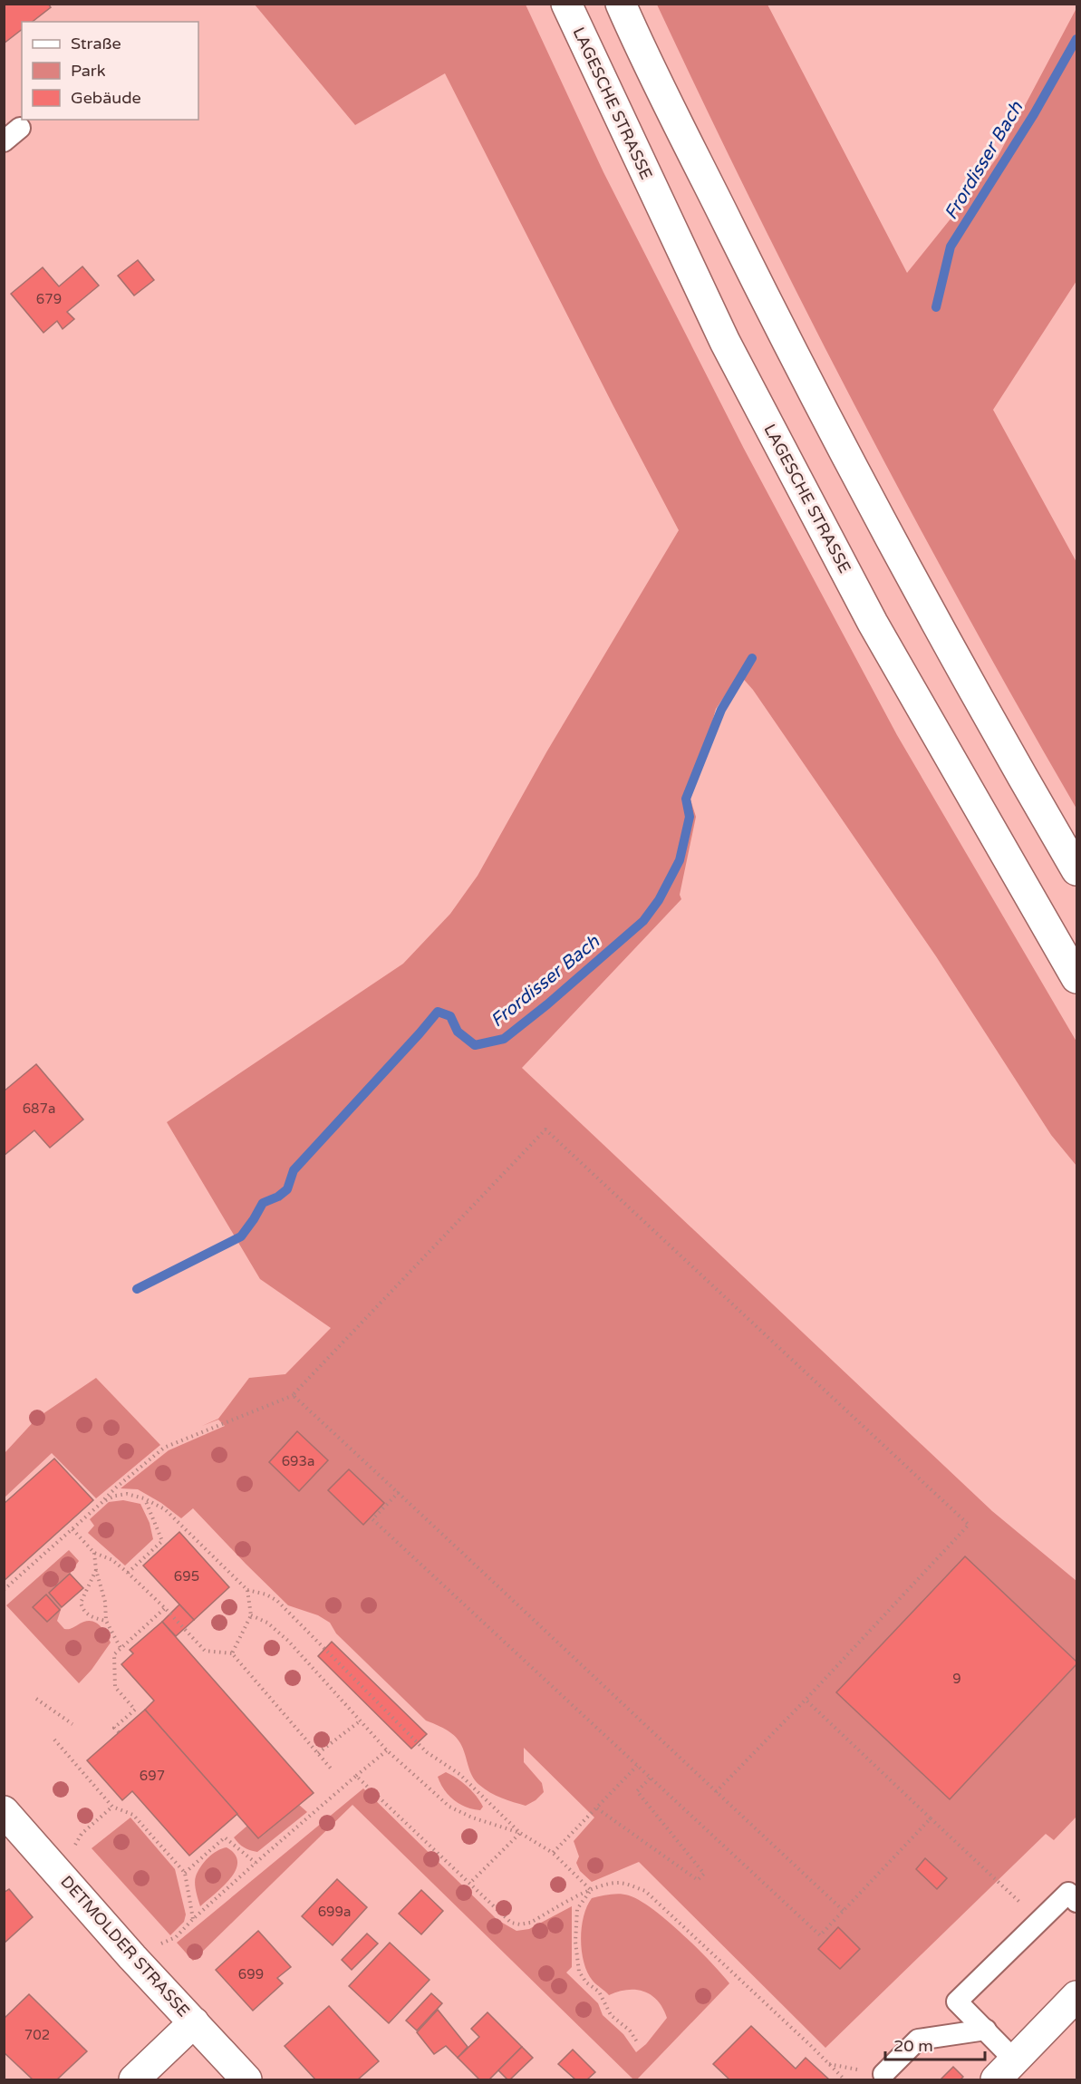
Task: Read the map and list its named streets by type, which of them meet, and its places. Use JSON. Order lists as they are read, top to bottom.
{
  "streets": {
    "main road": ["LAGESCHE STRASSE", "DETMOLDER STRASSE"]
  },
  "water": ["Frordisser Bach"],
  "house_numbers": [
    "679",
    "687a",
    "693a",
    "695",
    "9",
    "697",
    "699a",
    "699",
    "702"
  ],
  "legend": ["Straße", "Park", "Gebäude"],
  "scale_bar": "20 m"
}
